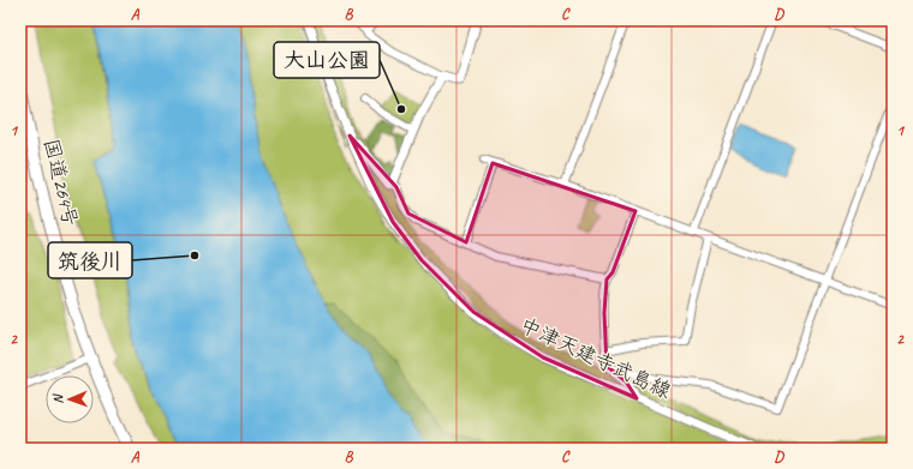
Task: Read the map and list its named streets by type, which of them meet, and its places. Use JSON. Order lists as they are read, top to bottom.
{
  "streets": {
    "highway": ["国道264号"],
    "main road": ["中津天建寺武島線"]
  },
  "places": ["大山公園", "筑後川"],
  "north": "left",
  "grid": {
    "columns": [
      "A",
      "B",
      "C",
      "D"
    ],
    "rows": ["1", "2"]
  }
}
